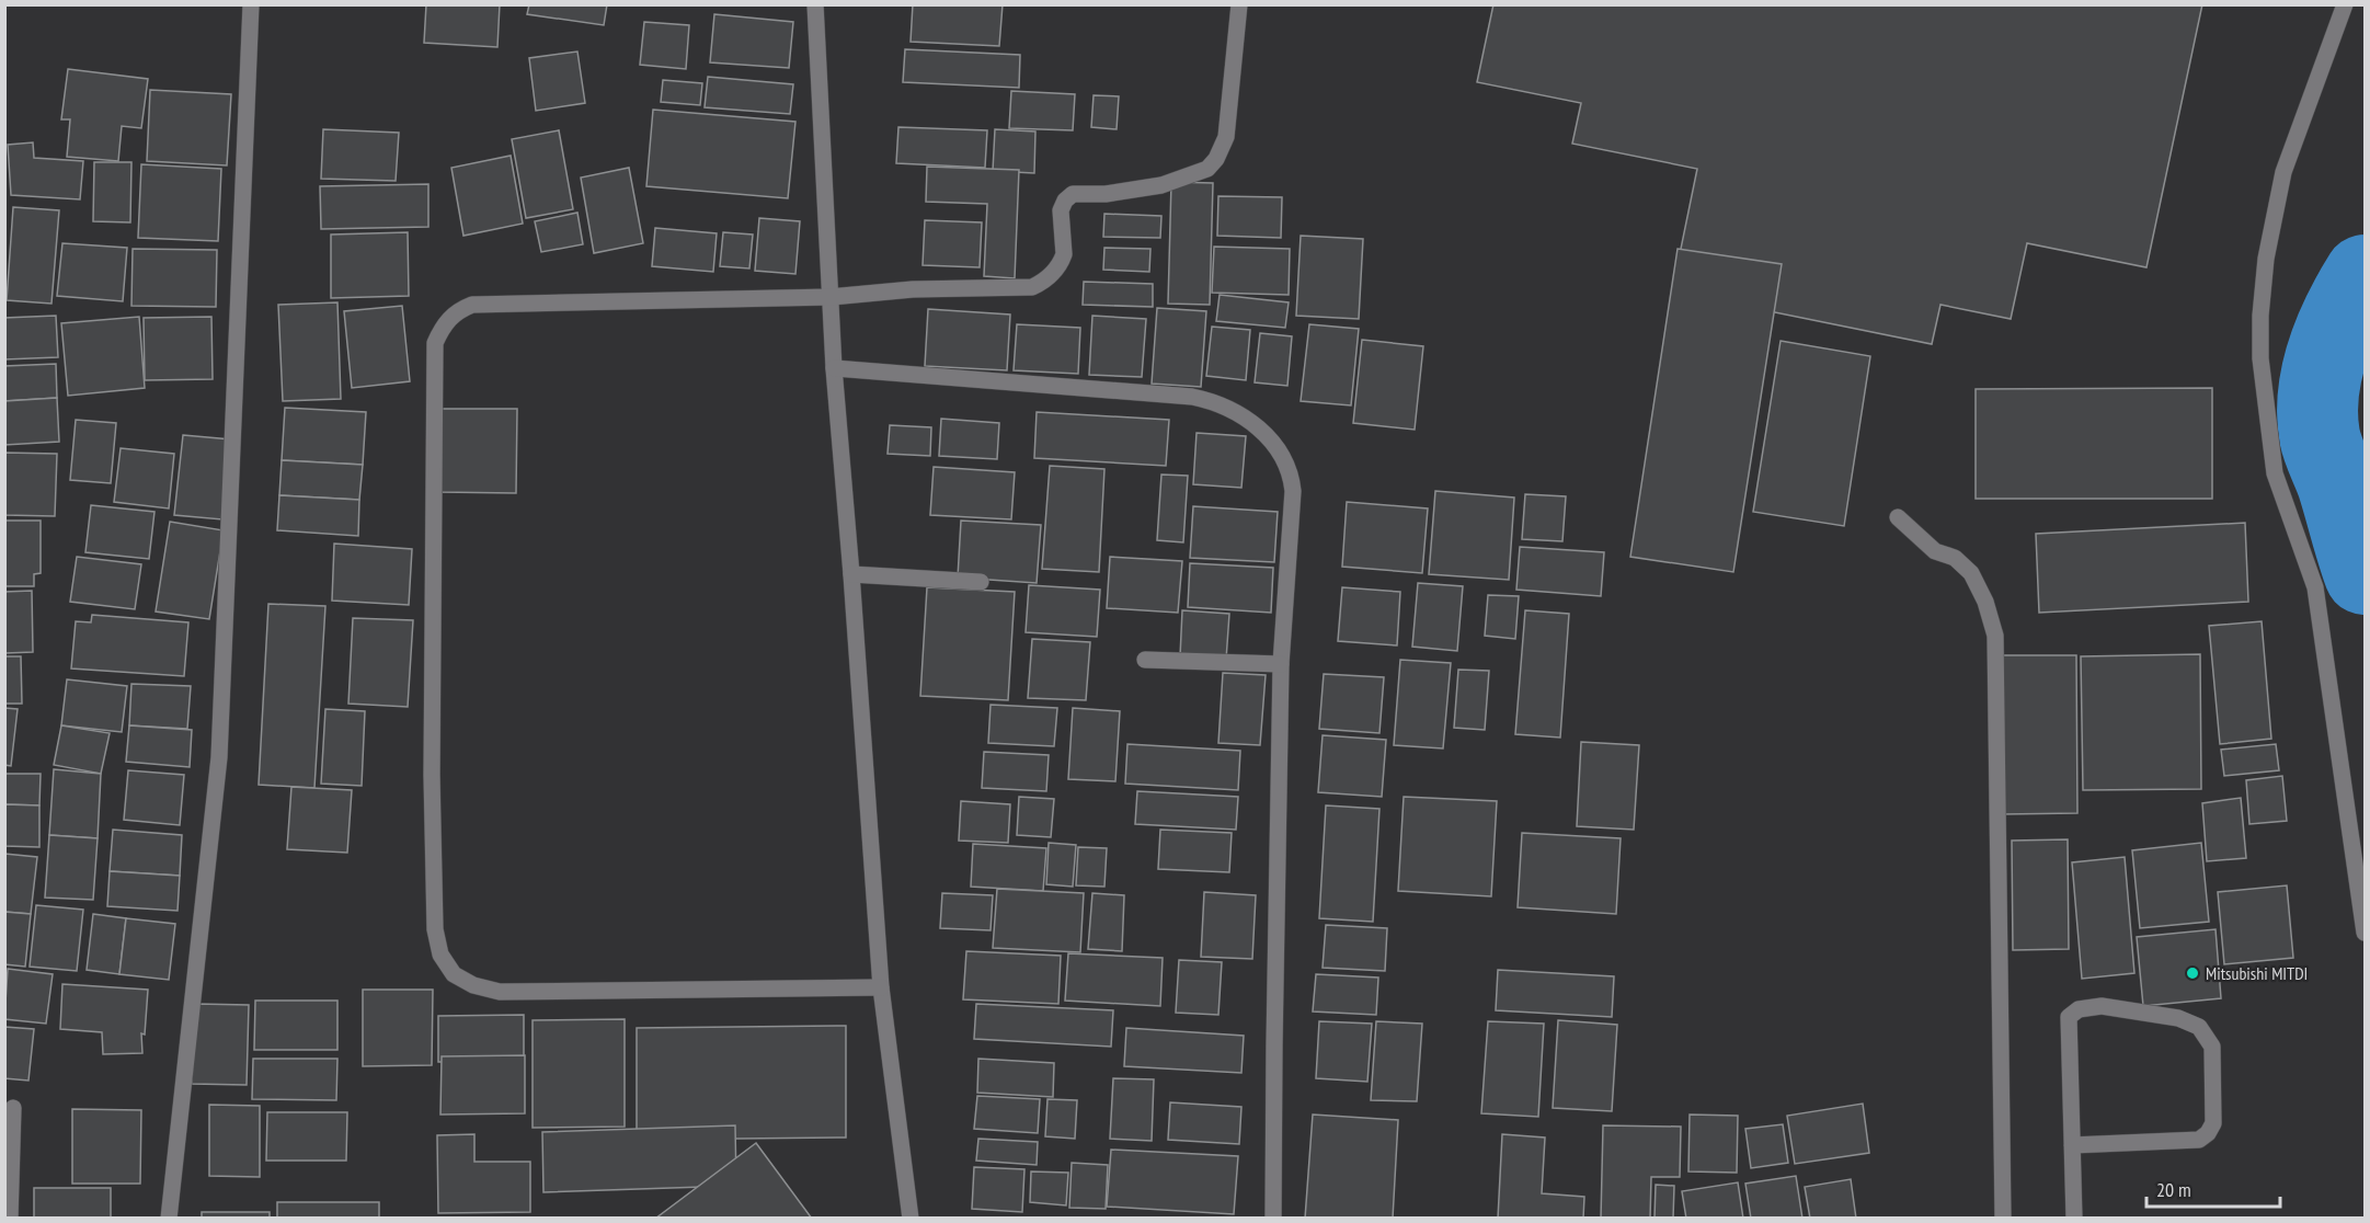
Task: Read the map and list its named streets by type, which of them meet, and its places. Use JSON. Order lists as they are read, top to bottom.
{
  "places": ["Mitsubishi MITDI"],
  "scale_bar": "20 m"
}
